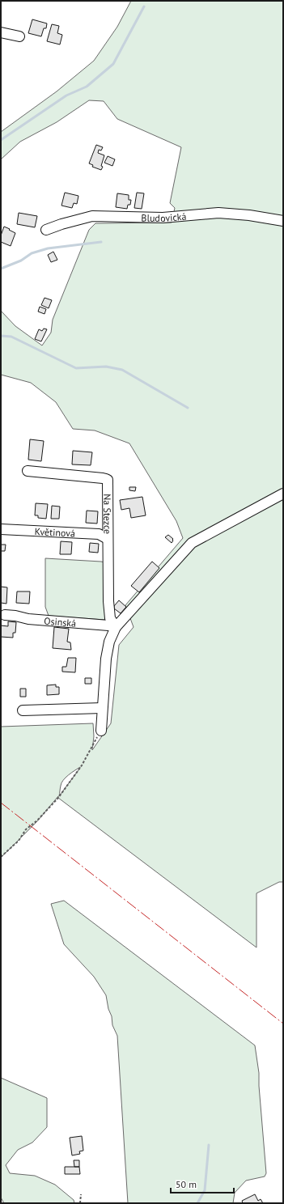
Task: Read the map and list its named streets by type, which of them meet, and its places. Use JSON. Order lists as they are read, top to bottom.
{
  "streets": {
    "street": [
      "Bludovická",
      "Na Stezce",
      "Květinová",
      "Osinská"
    ]
  },
  "crossings": [
    ["Na Stezce", "Květinová"],
    ["Na Stezce", "Osinská"]
  ],
  "scale_bar": "50 m"
}
